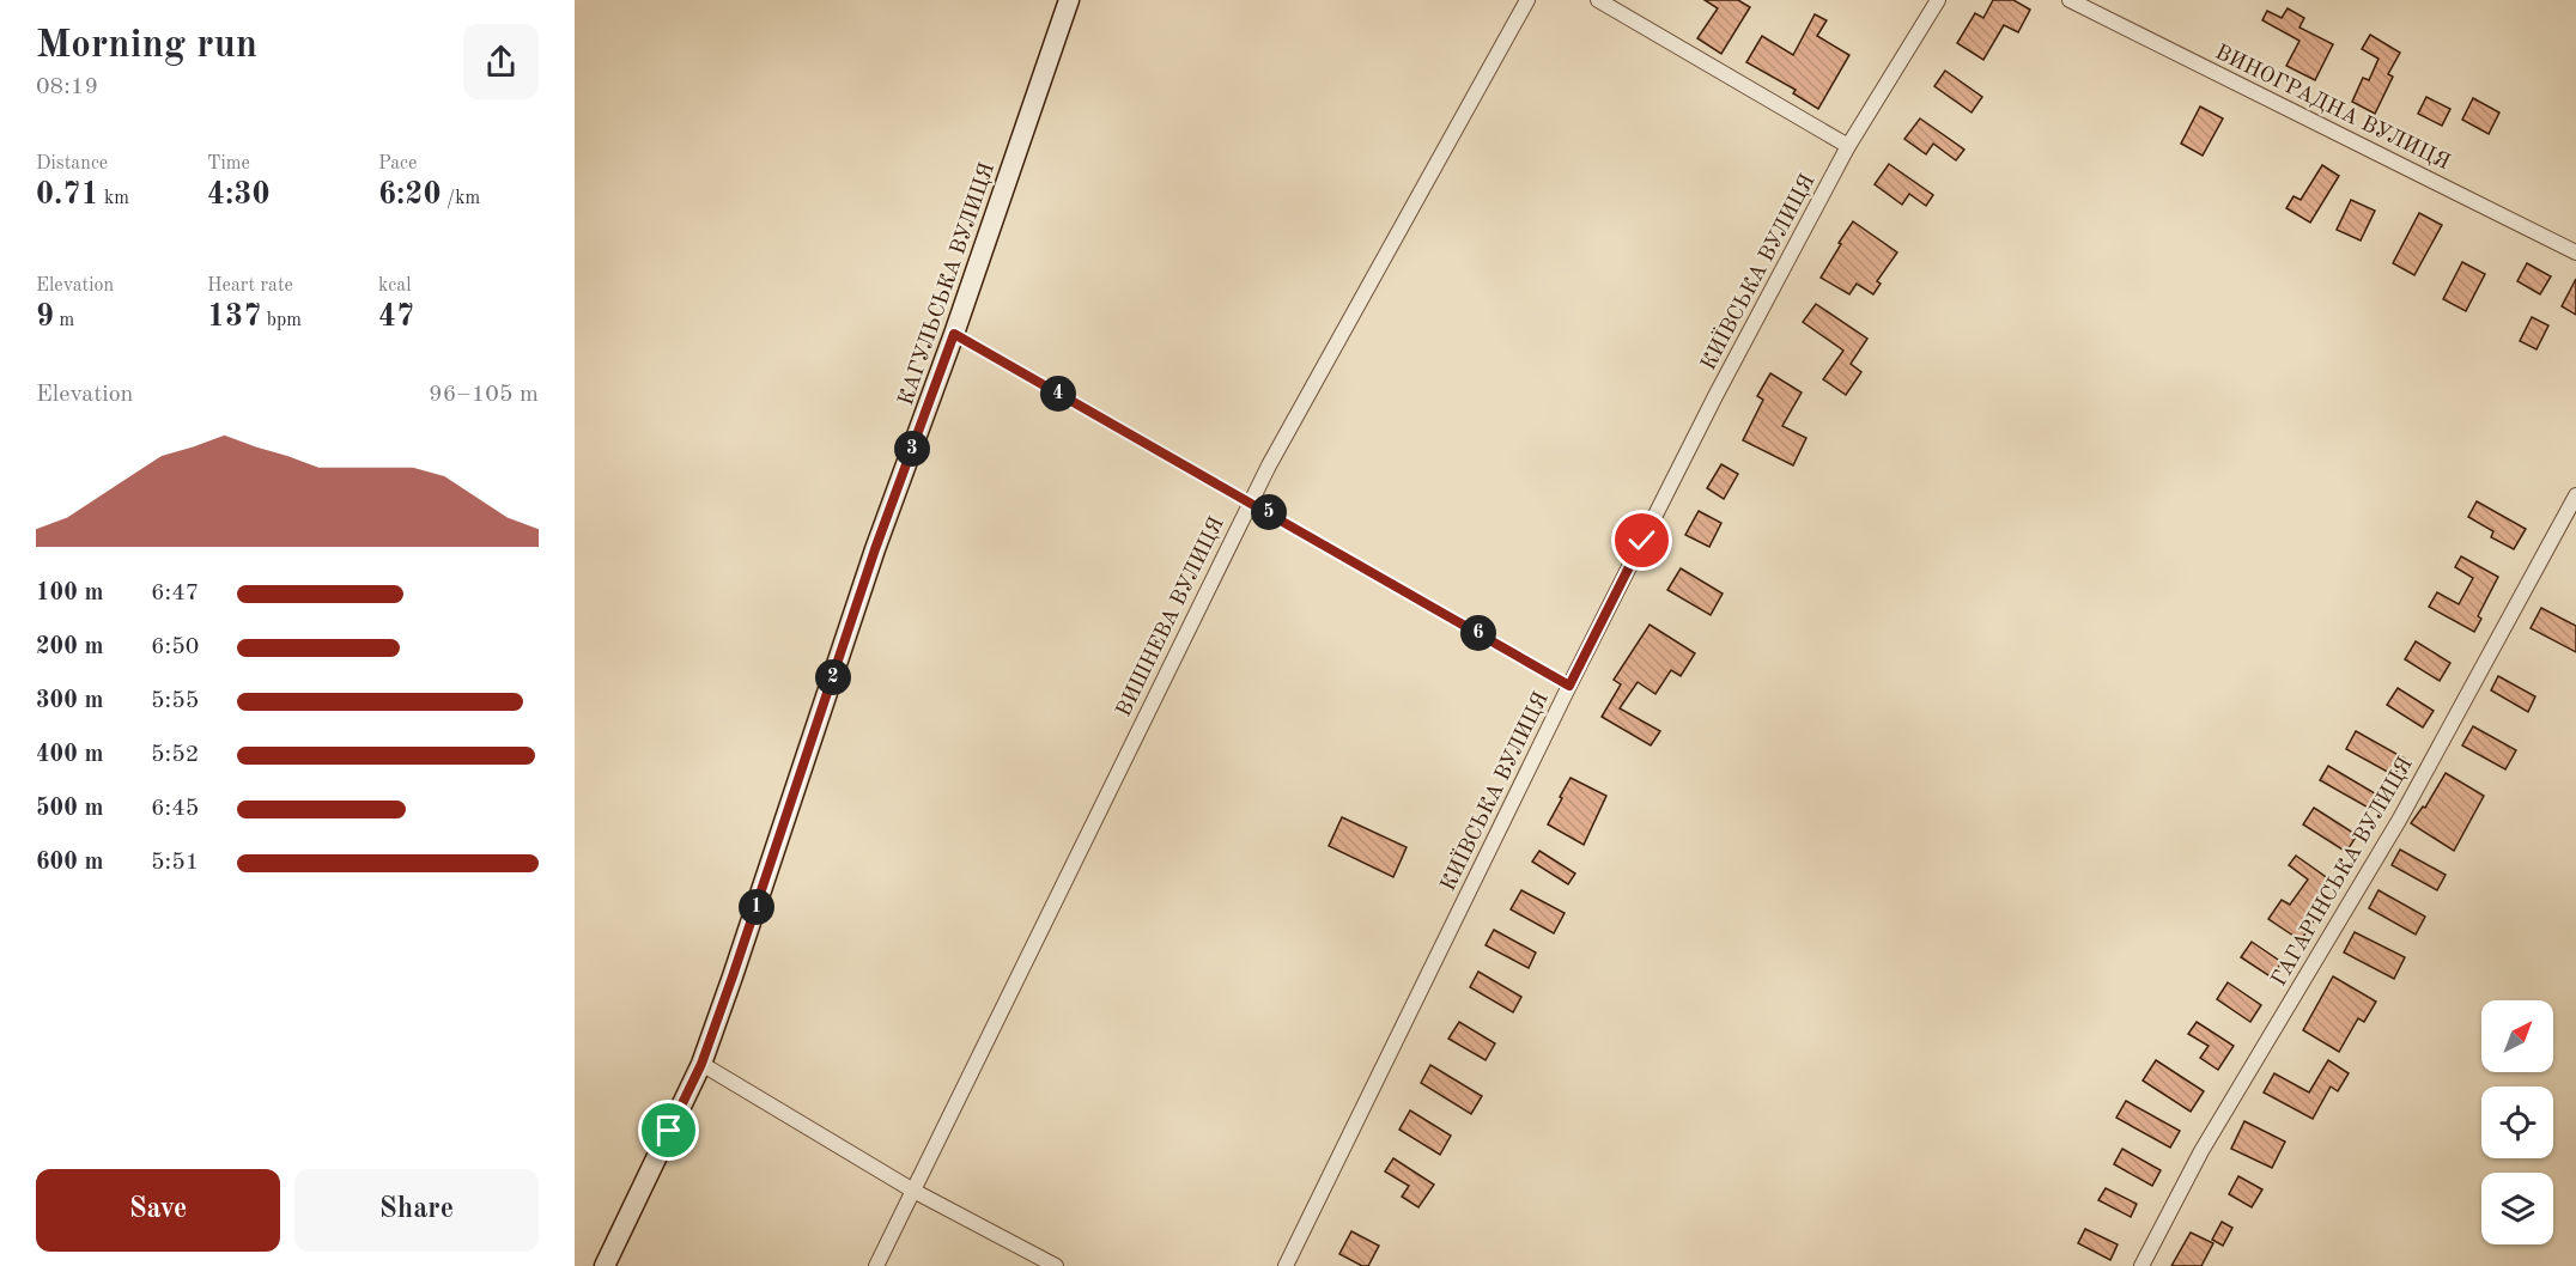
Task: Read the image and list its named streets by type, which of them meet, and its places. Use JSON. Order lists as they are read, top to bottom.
{
  "streets": {
    "street": [
      "ВИНОГРАДНА ВУЛИЦЯ",
      "КИЇВСЬКА ВУЛИЦЯ",
      "КАГУЛЬСЬКА ВУЛИЦЯ",
      "ВИШНЕВА ВУЛИЦЯ",
      "ГАГАРІНСЬКА ВУЛИЦЯ"
    ]
  },
  "north": "top right",
  "page": {
    "heading": ["Morning run", "08:19"],
    "stats": [
      ["Distance", "0.71 km"],
      ["Time", "4:30"],
      ["Pace", "6:20 /km"],
      ["Elevation", "9 m"],
      ["Heart rate", "137 bpm"],
      ["kcal", "47"]
    ],
    "chart": ["Elevation", "96–105 m"],
    "pins": [
      "4",
      "3",
      "5",
      "6",
      "2",
      "1"
    ],
    "list": [
      {
        "name": "100 m",
        "note": "6:47"
      },
      {
        "name": "200 m",
        "note": "6:50"
      },
      {
        "name": "300 m",
        "note": "5:55"
      },
      {
        "name": "400 m",
        "note": "5:52"
      },
      {
        "name": "500 m",
        "note": "6:45"
      },
      {
        "name": "600 m",
        "note": "5:51"
      }
    ],
    "buttons": ["Save", "Share"]
  }
}
